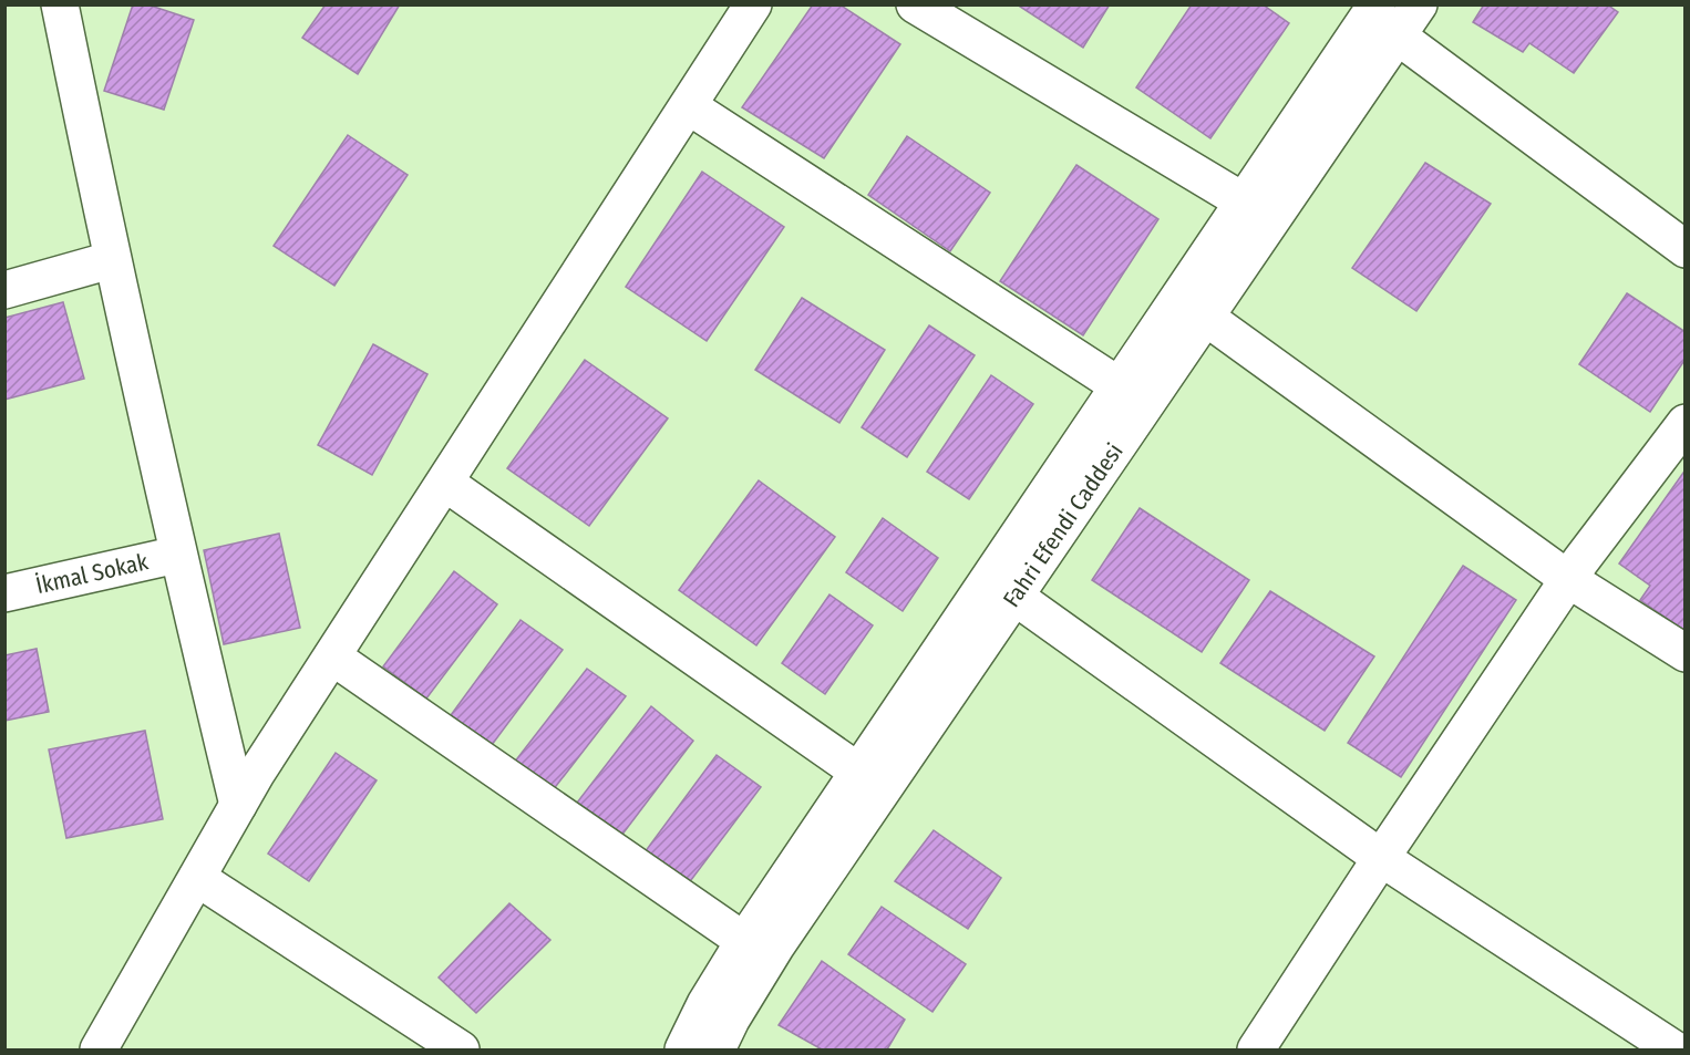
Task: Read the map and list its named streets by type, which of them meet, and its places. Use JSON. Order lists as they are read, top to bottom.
{
  "streets": {
    "street": ["Fahri Efendi Caddesi", "İkmal Sokak"]
  }
}
